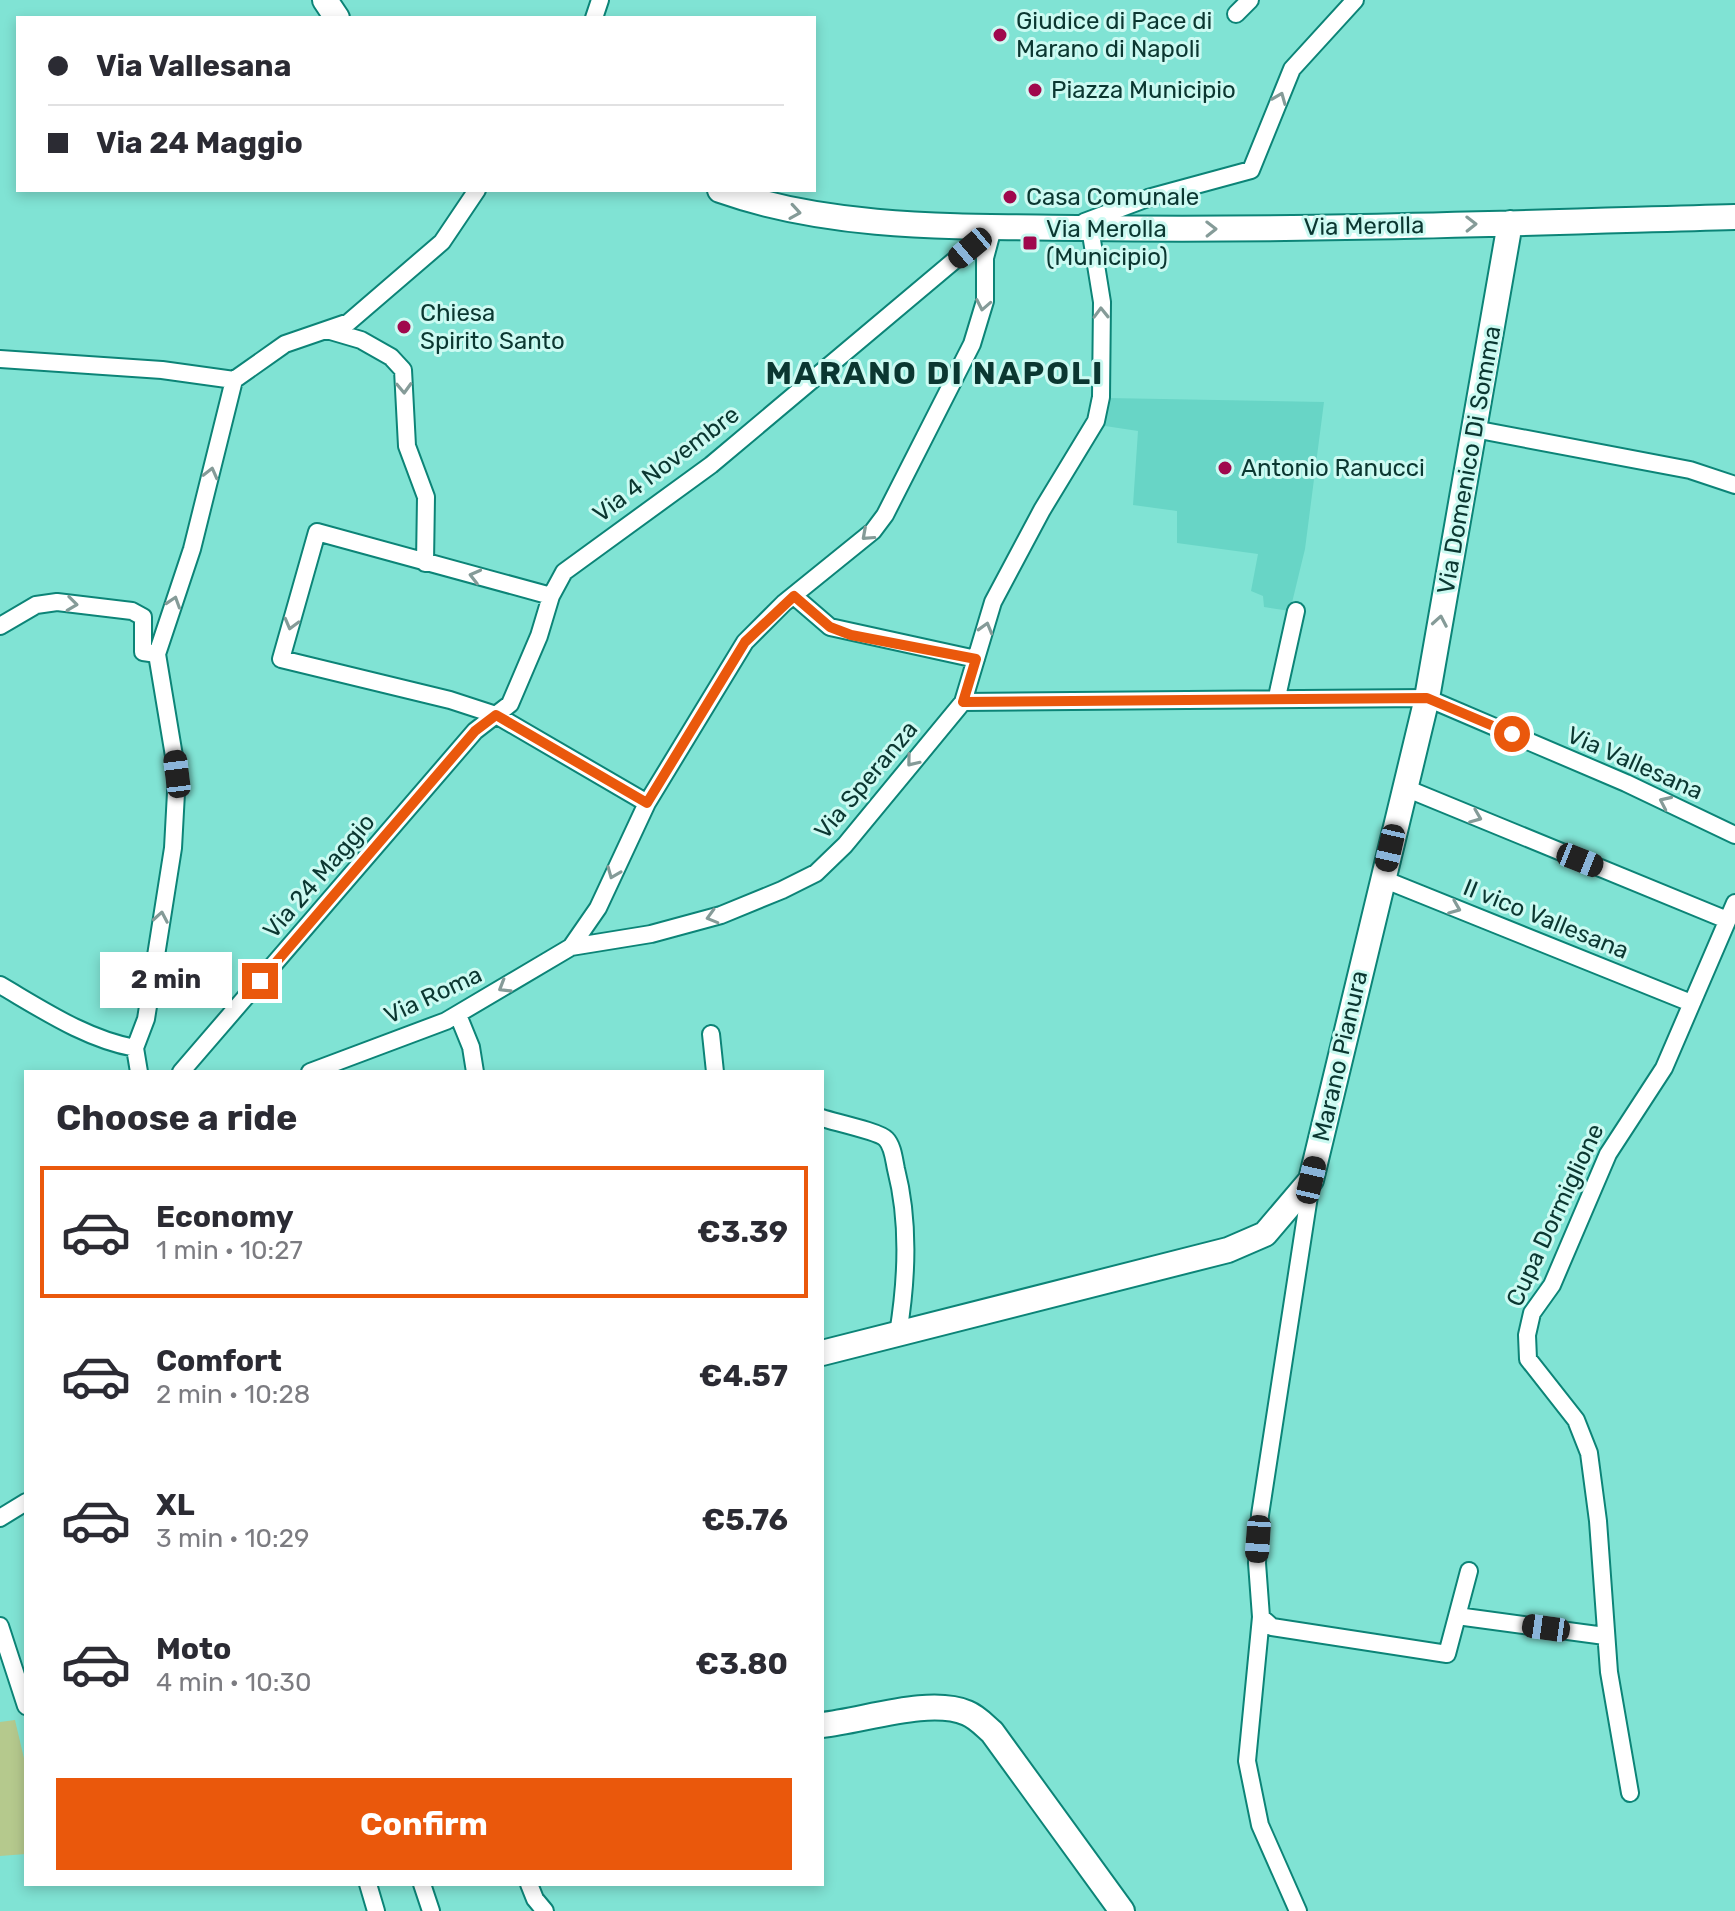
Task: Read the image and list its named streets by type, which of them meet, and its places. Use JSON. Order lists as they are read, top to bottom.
{
  "streets": {
    "street": [
      "Via Merolla",
      "Via Domenico Di Somma",
      "Via 4 Novembre",
      "Via Vallesana",
      "Via Speranza",
      "Via 24 Maggio",
      "II vico Vallesana",
      "Via Roma",
      "Marano Pianura",
      "Cupa Dormiglione"
    ]
  },
  "crossings": [
    ["Via Merolla", "Via Domenico Di Somma"],
    ["Via Merolla", "Via 4 Novembre"],
    ["Via Domenico Di Somma", "Via Vallesana"],
    ["Via Domenico Di Somma", "Marano Pianura"],
    ["Via 4 Novembre", "Via 24 Maggio"],
    ["Via Vallesana", "Marano Pianura"],
    ["Via Speranza", "Via Roma"],
    ["II vico Vallesana", "Marano Pianura"],
    ["II vico Vallesana", "Cupa Dormiglione"]
  ],
  "one_way": [
    "Via Merolla",
    "Via Domenico Di Somma",
    "Via Speranza",
    "Via Roma"
  ],
  "districts": ["MARANO DI NAPOLI"],
  "places": {
    "other": [
      "Giudice di Pace di Marano di Napoli",
      "Piazza Municipio",
      "Casa Comunale",
      "Chiesa Spirito Santo",
      "Antonio Ranucci"
    ],
    "transit": ["Via Merolla (Municipio)"]
  },
  "page": {
    "banner": ["Via Vallesana", "Via 24 Maggio"],
    "bubble": "2 min",
    "heading": "Choose a ride",
    "list": [
      {
        "name": "Economy",
        "note": "1 min · 10:27",
        "value": "€3.39"
      },
      {
        "name": "Comfort",
        "note": "2 min · 10:28",
        "value": "€4.57"
      },
      {
        "name": "XL",
        "note": "3 min · 10:29",
        "value": "€5.76"
      },
      {
        "name": "Moto",
        "note": "4 min · 10:30",
        "value": "€3.80"
      }
    ],
    "buttons": "Confirm"
  }
}
